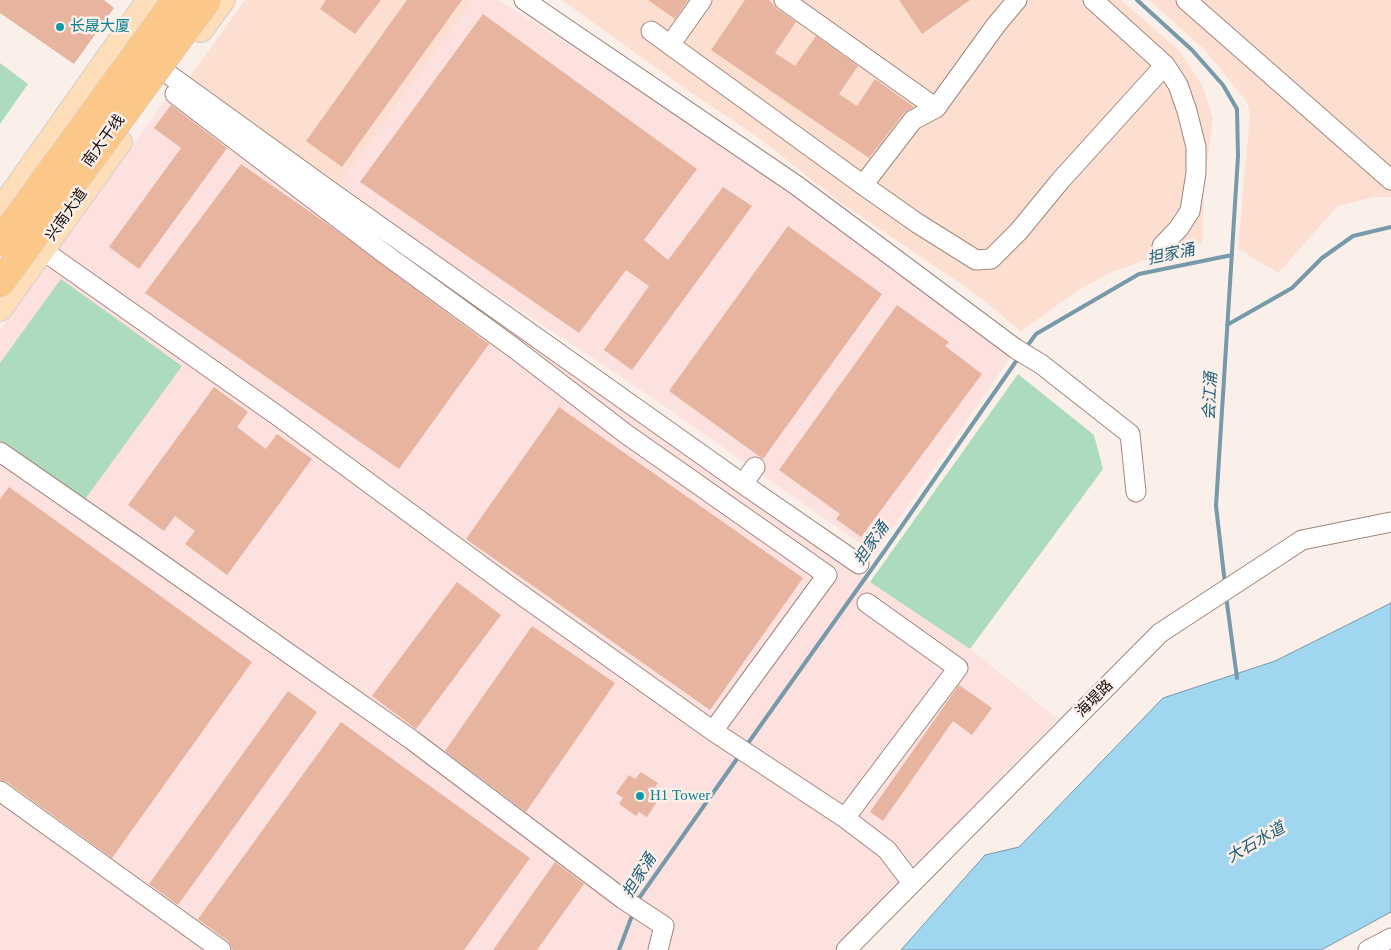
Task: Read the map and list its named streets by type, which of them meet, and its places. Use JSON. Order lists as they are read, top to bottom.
{
  "streets": {
    "highway": ["南大干线"],
    "main road": ["兴南大道"],
    "street": ["海堤路"]
  },
  "water": ["担家涌", "会江涌", "大石水道"],
  "places": ["长晟大厦", "H1 Tower"]
}
